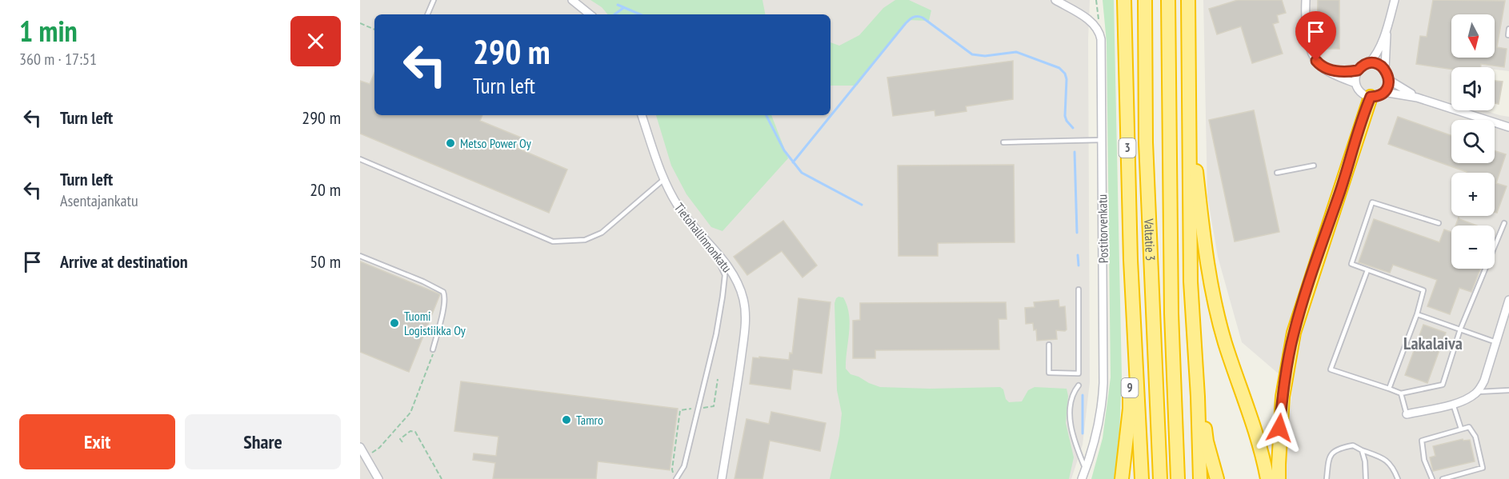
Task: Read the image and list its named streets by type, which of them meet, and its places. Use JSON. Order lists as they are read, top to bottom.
{
  "streets": {
    "highway": ["3", "Valtatie 3", "9"],
    "street": ["Postitorvenkatu", "Tietohallinnonkatu"]
  },
  "crossings": [
    ["3", "9"]
  ],
  "districts": ["Lakalaiva"],
  "places": ["Metso Power Oy", "Tuomi Logistiikka Oy", "Tamro"],
  "north": "bottom",
  "page": {
    "heading": ["1 min", "360 m · 17:51"],
    "map_buttons": ["+", "−"],
    "turn": ["290 m", "Turn left"],
    "list": [
      {
        "name": "Turn left",
        "value": "290 m"
      },
      {
        "name": "Turn left",
        "note": "Asentajankatu",
        "value": "20 m"
      },
      {
        "name": "Arrive at destination",
        "value": "50 m"
      }
    ],
    "buttons": ["Exit", "Share"]
  }
}
